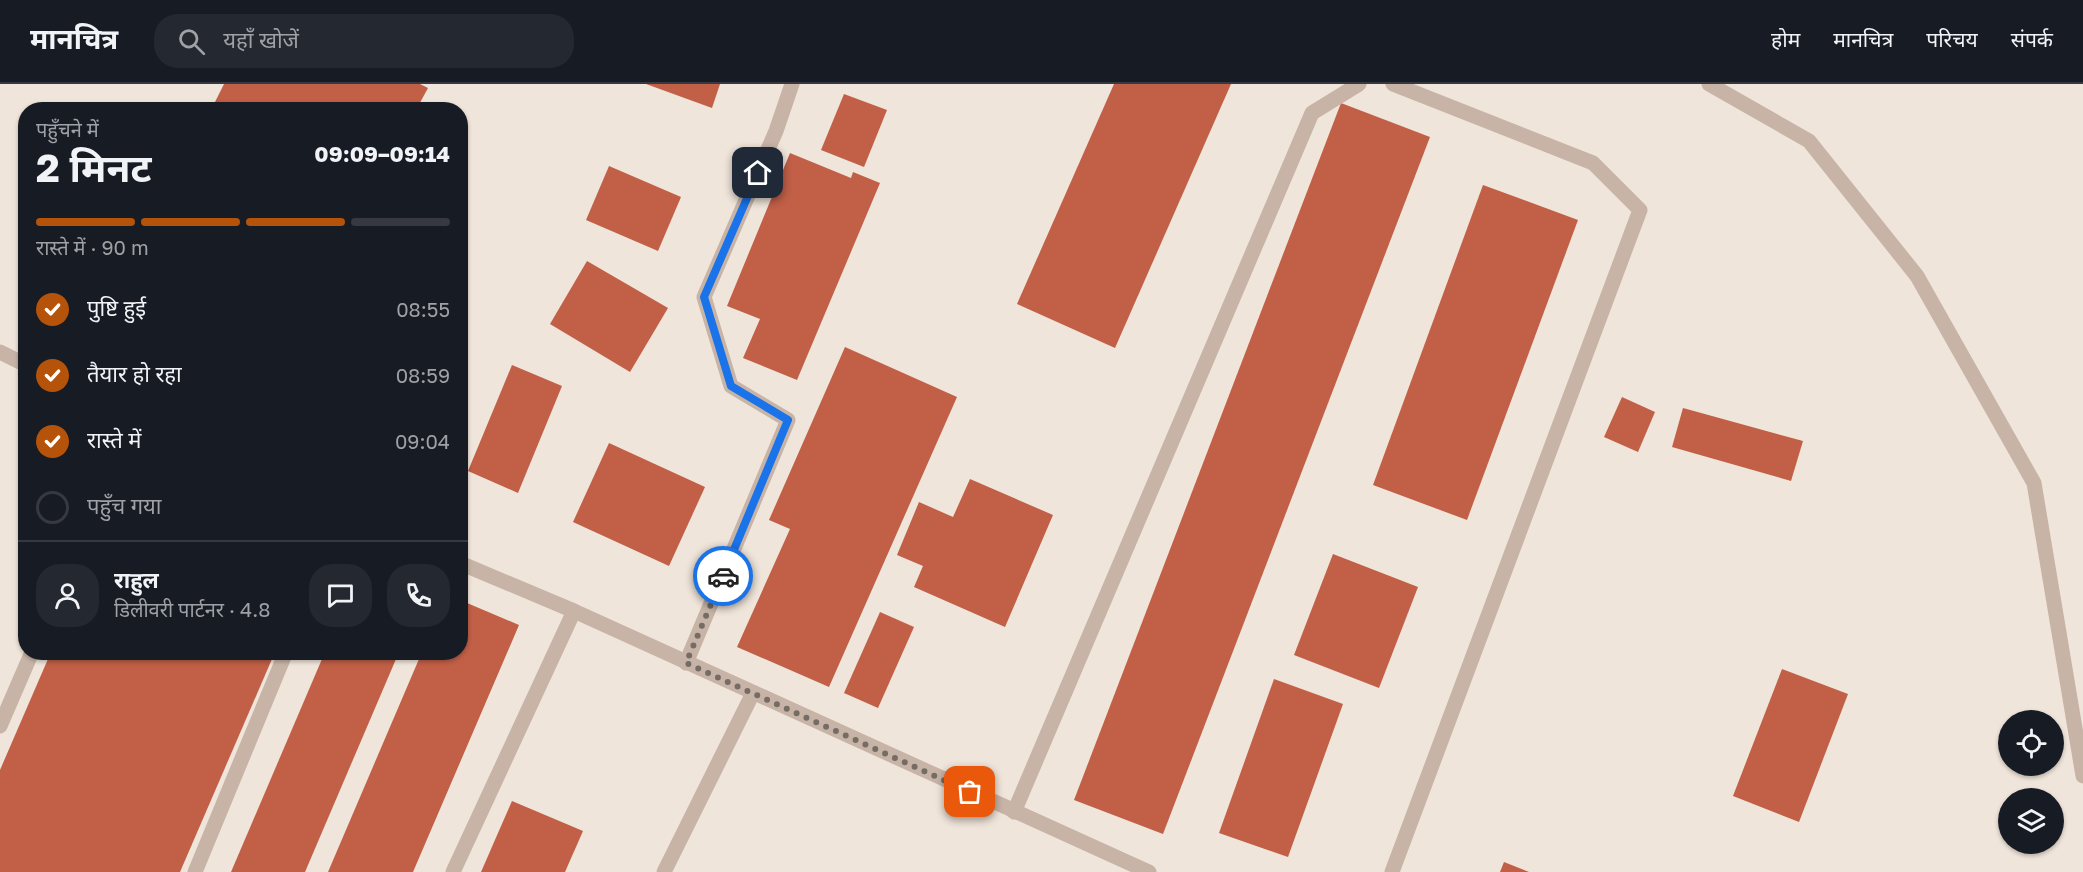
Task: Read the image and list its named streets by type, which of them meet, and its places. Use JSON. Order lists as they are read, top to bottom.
{
  "page": {
    "header": "मानचित्र",
    "search": "यहाँ खोजें",
    "nav": [
      "होम",
      "मानचित्र",
      "परिचय",
      "संपर्क"
    ],
    "heading": ["2 मिनट", "पहुँचने में", "09:09–09:14"],
    "panel": ["राहुल", "डिलीवरी पार्टनर · 4.8"],
    "bar": "रास्ते में · 90 m",
    "list": [
      ["पुष्टि हुई", "08:55"],
      ["तैयार हो रहा", "08:59"],
      ["रास्ते में", "09:04"],
      "पहुँच गया"
    ]
  }
}
